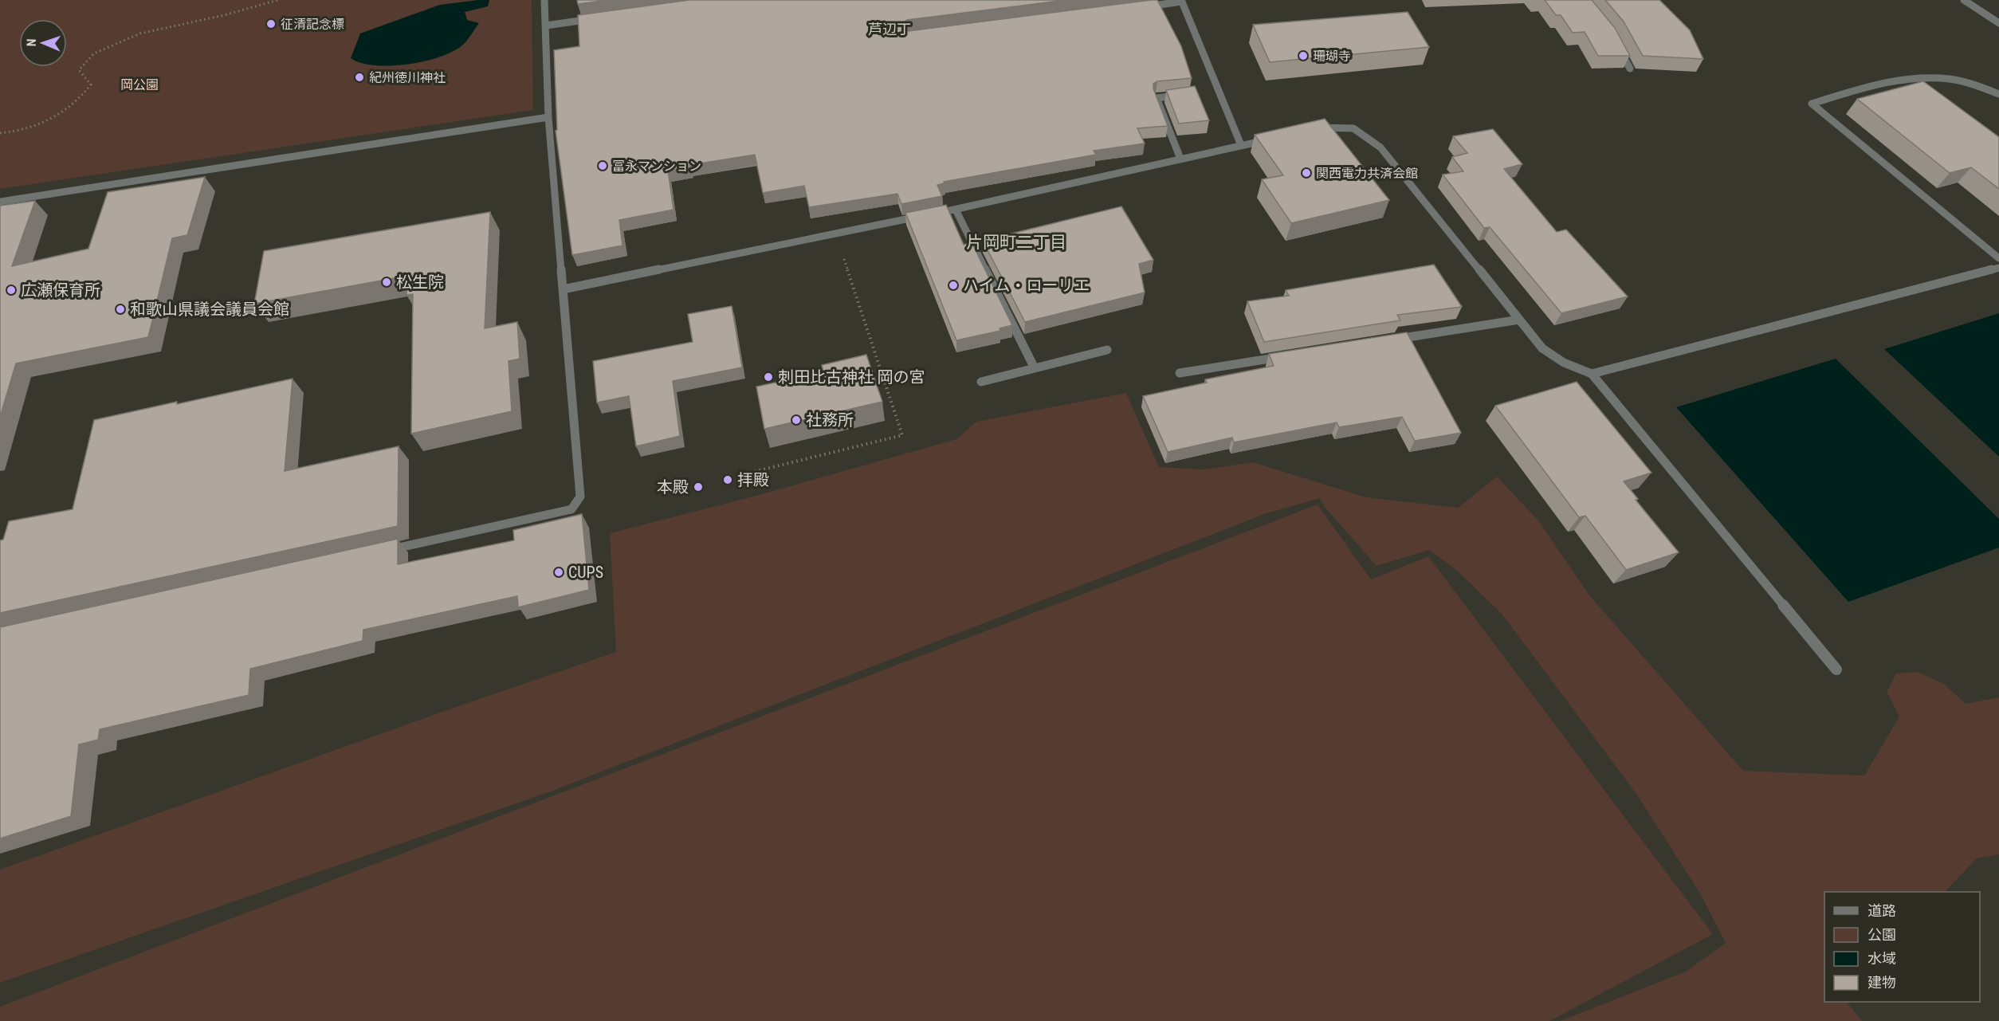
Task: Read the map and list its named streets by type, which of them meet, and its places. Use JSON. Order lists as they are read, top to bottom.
{
  "districts": ["芦辺丁", "片岡町二丁目"],
  "parks": ["岡公園"],
  "places": [
    "征清記念標",
    "珊瑚寺",
    "紀州徳川神社",
    "冨永マンション",
    "関西電力共済会館",
    "松生院",
    "ハイム・ローリエ",
    "広瀬保育所",
    "和歌山県議会議員会館",
    "刺田比古神社 岡の宮",
    "社務所",
    "拝殿",
    "本殿",
    "CUPS"
  ],
  "legend": [
    "道路",
    "公園",
    "水域",
    "建物"
  ],
  "north": "left"
}
